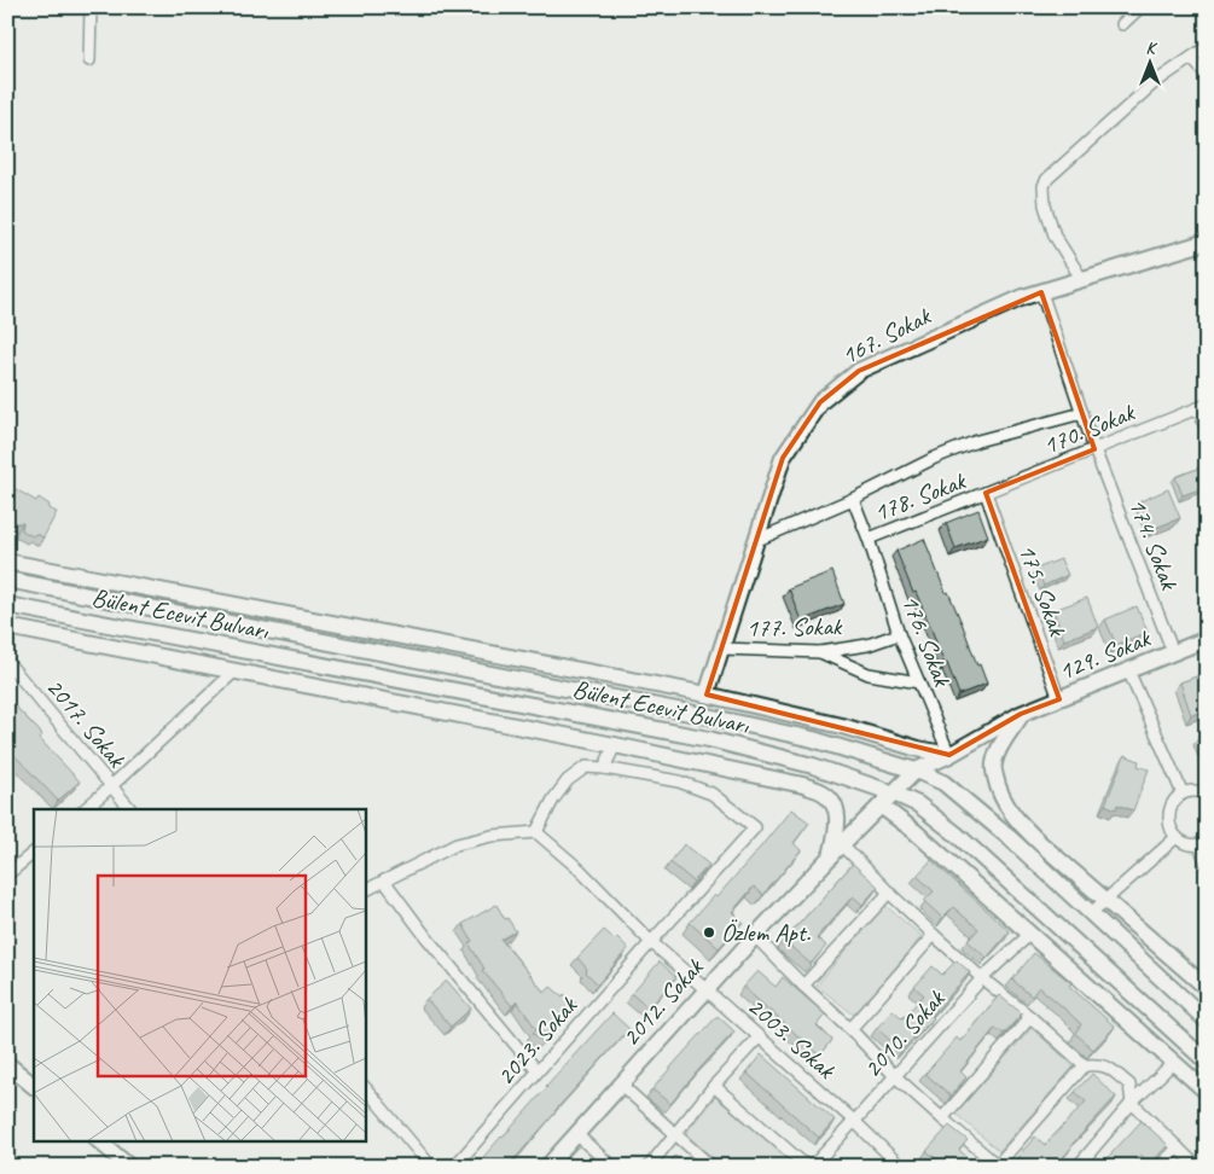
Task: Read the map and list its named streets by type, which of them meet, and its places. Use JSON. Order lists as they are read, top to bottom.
{
  "streets": {
    "street": [
      "167. Sokak",
      "170. Sokak",
      "178. Sokak",
      "174. Sokak",
      "175. Sokak",
      "Bülent Ecevit Bulvarı",
      "177. Sokak",
      "176. Sokak",
      "129. Sokak",
      "2017. Sokak",
      "2012. Sokak",
      "2010. Sokak",
      "2003. Sokak",
      "2023. Sokak"
    ]
  },
  "crossings": [
    ["167. Sokak", "174. Sokak"],
    ["167. Sokak", "177. Sokak"],
    ["170. Sokak", "178. Sokak"],
    ["170. Sokak", "174. Sokak"],
    ["170. Sokak", "175. Sokak"],
    ["178. Sokak", "175. Sokak"],
    ["178. Sokak", "176. Sokak"],
    ["174. Sokak", "129. Sokak"],
    ["175. Sokak", "129. Sokak"],
    ["Bülent Ecevit Bulvarı", "2012. Sokak"],
    ["177. Sokak", "176. Sokak"],
    ["176. Sokak", "129. Sokak"],
    ["176. Sokak", "2012. Sokak"],
    ["129. Sokak", "2012. Sokak"],
    ["2012. Sokak", "2003. Sokak"],
    ["2010. Sokak", "2003. Sokak"],
    ["2003. Sokak", "2023. Sokak"]
  ],
  "places": ["Özlem Apt."],
  "north": "top"
}
